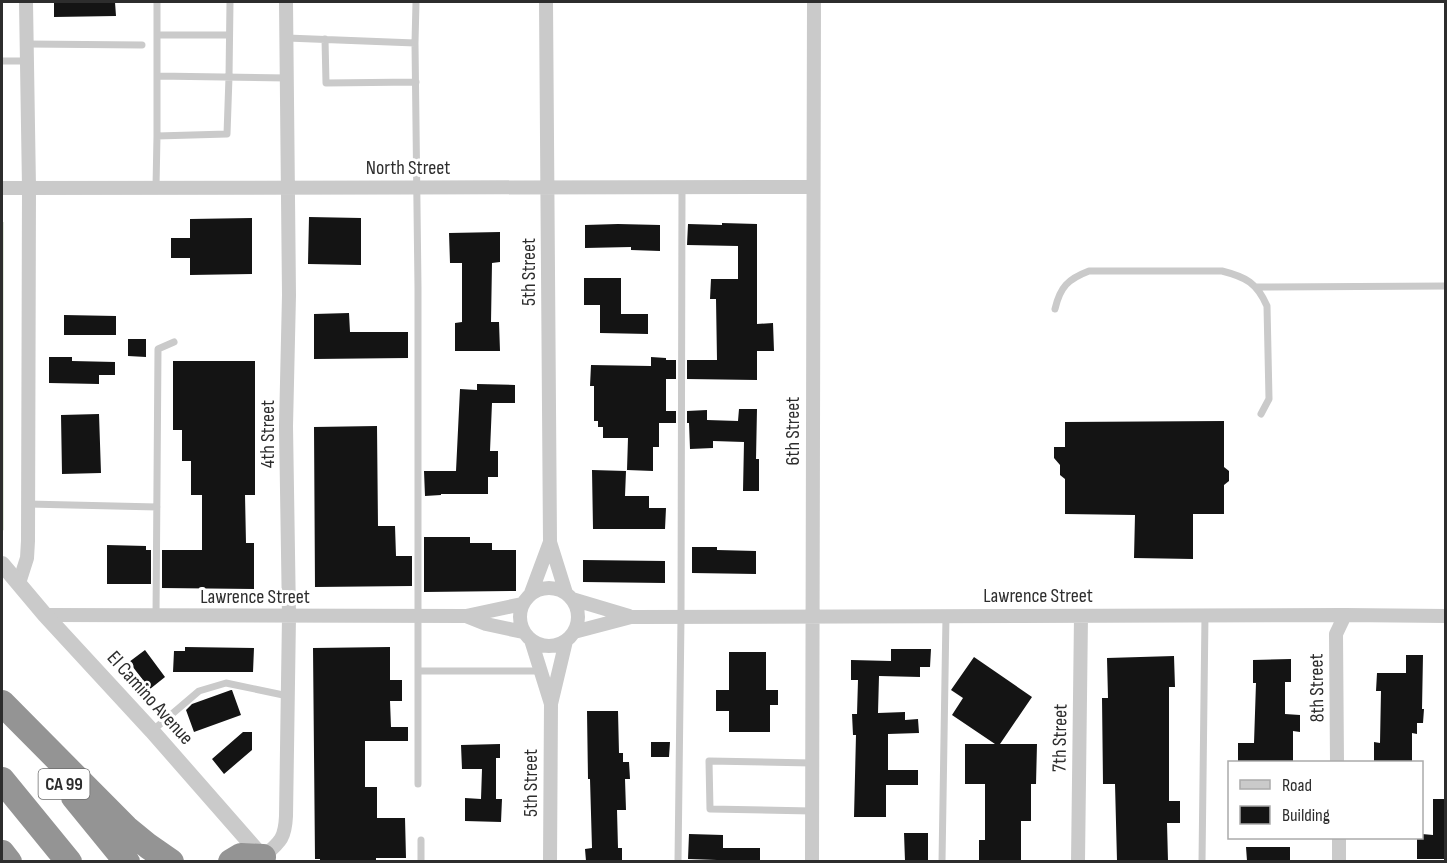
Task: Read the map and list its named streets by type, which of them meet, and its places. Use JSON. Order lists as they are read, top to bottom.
{
  "streets": {
    "highway": ["CA 99"],
    "street": [
      "North Street",
      "5th Street",
      "6th Street",
      "4th Street",
      "Lawrence Street",
      "8th Street",
      "El Camino Avenue",
      "7th Street"
    ]
  },
  "crossings": [
    ["North Street", "5th Street"],
    ["North Street", "6th Street"],
    ["North Street", "4th Street"],
    ["5th Street", "Lawrence Street"],
    ["6th Street", "Lawrence Street"],
    ["4th Street", "Lawrence Street"],
    ["4th Street", "El Camino Avenue"],
    ["Lawrence Street", "8th Street"],
    ["Lawrence Street", "El Camino Avenue"],
    ["Lawrence Street", "7th Street"]
  ],
  "legend": ["Road", "Building"]
}
